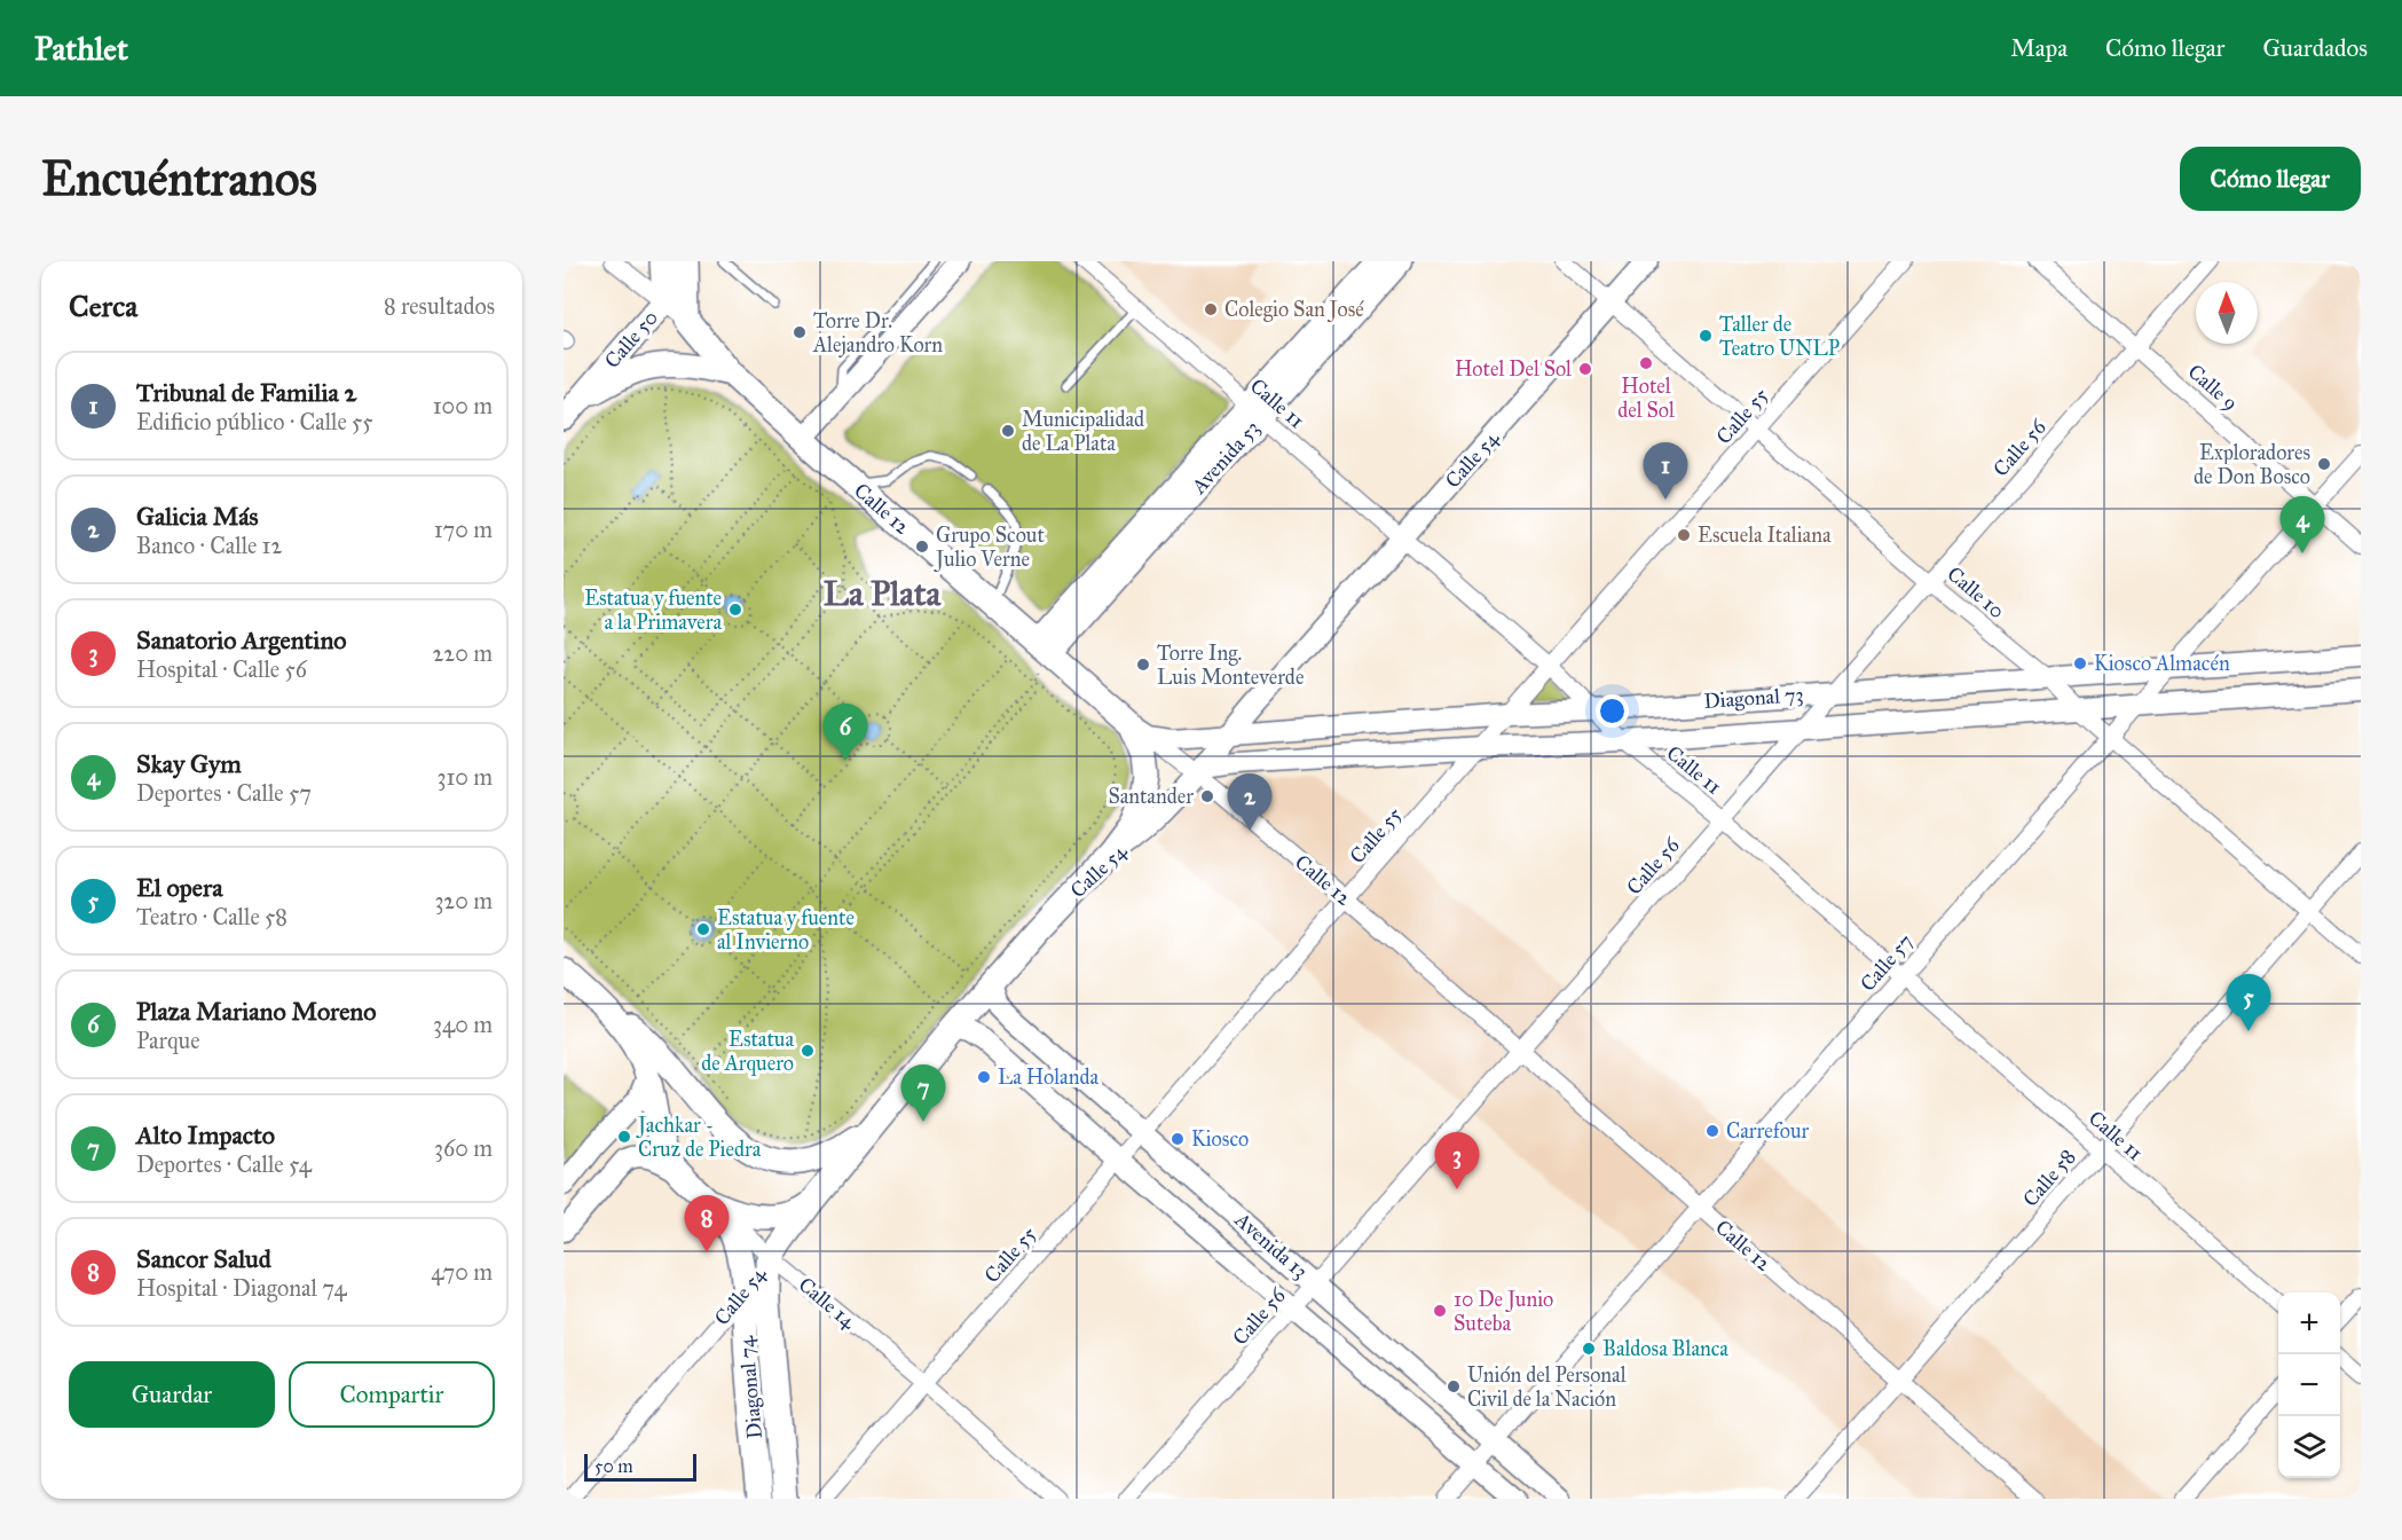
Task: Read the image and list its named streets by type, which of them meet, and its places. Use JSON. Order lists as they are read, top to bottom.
{
  "streets": {
    "main road": [
      "Calle 50",
      "Avenida 53",
      "Calle 54",
      "Calle 12",
      "Diagonal 73",
      "Avenida 13",
      "Calle 14",
      "Diagonal 74"
    ],
    "street": [
      "Calle 9",
      "Calle 11",
      "Calle 55",
      "Calle 56",
      "Calle 10",
      "Calle 57",
      "Calle 58"
    ]
  },
  "crossings": [
    ["Calle 50", "Calle 12"],
    ["Calle 9", "Calle 56"],
    ["Calle 9", "Calle 57"],
    ["Calle 11", "Calle 55"],
    ["Calle 11", "Calle 56"],
    ["Calle 11", "Avenida 53"],
    ["Calle 11", "Calle 54"],
    ["Calle 11", "Diagonal 73"],
    ["Calle 11", "Calle 57"],
    ["Calle 11", "Calle 58"],
    ["Calle 55", "Calle 12"],
    ["Calle 55", "Calle 10"],
    ["Calle 55", "Diagonal 73"],
    ["Calle 55", "Avenida 13"],
    ["Calle 55", "Calle 14"],
    ["Calle 56", "Calle 12"],
    ["Calle 56", "Calle 10"],
    ["Calle 56", "Diagonal 73"],
    ["Calle 56", "Avenida 13"],
    ["Avenida 53", "Calle 12"],
    ["Calle 54", "Calle 12"],
    ["Calle 54", "Calle 10"],
    ["Calle 54", "Diagonal 73"],
    ["Calle 54", "Avenida 13"],
    ["Calle 54", "Calle 14"],
    ["Calle 54", "Diagonal 74"],
    ["Calle 12", "Diagonal 73"],
    ["Calle 12", "Calle 57"],
    ["Calle 12", "Calle 58"],
    ["Calle 10", "Diagonal 73"],
    ["Calle 10", "Calle 57"],
    ["Calle 10", "Calle 58"],
    ["Diagonal 73", "Calle 57"],
    ["Calle 57", "Avenida 13"],
    ["Calle 14", "Diagonal 74"]
  ],
  "districts": ["La Plata"],
  "places": [
    "Colegio San José",
    "Torre Dr. Alejandro Korn",
    "Taller de Teatro UNLP",
    "Hotel del Sol",
    "Hotel Del Sol",
    "Municipalidad de La Plata",
    "Exploradores de Don Bosco",
    "Escuela Italiana",
    "Grupo Scout Julio Verne",
    "Estatua y fuente a la Primavera",
    "Kiosco Almacén",
    "Torre Ing. Luis Monteverde",
    "Santander",
    "Estatua y fuente al Invierno",
    "Estatua de Arquero",
    "La Holanda",
    "Carrefour",
    "Jachkar - Cruz de Piedra",
    "Kiosco",
    "10 De Junio Suteba",
    "Baldosa Blanca",
    "Unión del Personal Civil de la Nación"
  ],
  "scale_bar": "50 m",
  "north": "top",
  "page": {
    "header": "Pathlet",
    "nav": ["Mapa", "Cómo llegar", "Guardados"],
    "buttons": [
      "Cómo llegar",
      ["Guardar", "Compartir"]
    ],
    "title": "Encuéntranos",
    "heading": ["Cerca", "8 resultados"],
    "list": [
      {
        "mark": "1",
        "name": "Tribunal de Familia 2",
        "note": "Edificio público · Calle 55",
        "value": "100 m"
      },
      {
        "mark": "2",
        "name": "Galicia Más",
        "note": "Banco · Calle 12",
        "value": "170 m"
      },
      {
        "mark": "3",
        "name": "Sanatorio Argentino",
        "note": "Hospital · Calle 56",
        "value": "220 m"
      },
      {
        "mark": "4",
        "name": "Skay Gym",
        "note": "Deportes · Calle 57",
        "value": "310 m"
      },
      {
        "mark": "5",
        "name": "El opera",
        "note": "Teatro · Calle 58",
        "value": "320 m"
      },
      {
        "mark": "6",
        "name": "Plaza Mariano Moreno",
        "note": "Parque",
        "value": "340 m"
      },
      {
        "mark": "7",
        "name": "Alto Impacto",
        "note": "Deportes · Calle 54",
        "value": "360 m"
      },
      {
        "mark": "8",
        "name": "Sancor Salud",
        "note": "Hospital · Diagonal 74",
        "value": "470 m"
      }
    ],
    "pins": [
      "1",
      "4",
      "6",
      "2",
      "5",
      "7",
      "3",
      "8"
    ],
    "map_buttons": ["+", "−"],
    "scale": "50 m"
  }
}
